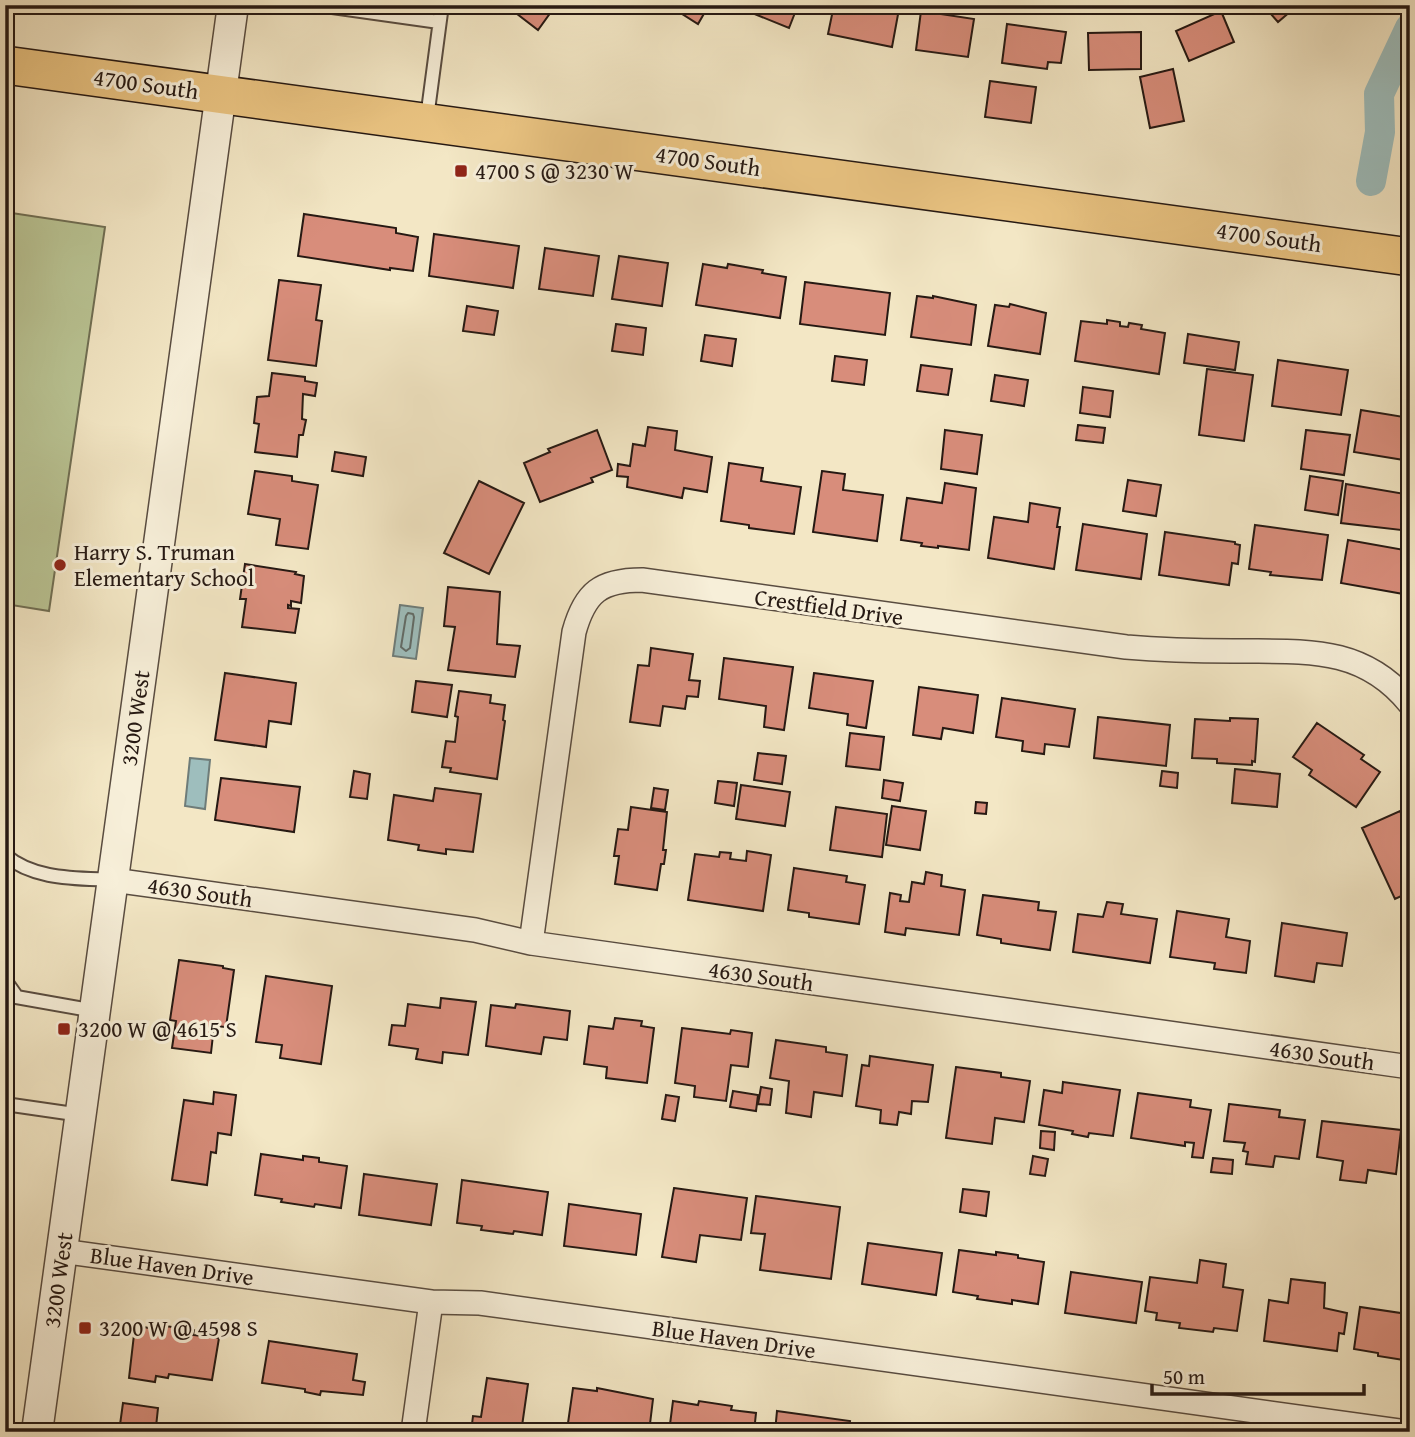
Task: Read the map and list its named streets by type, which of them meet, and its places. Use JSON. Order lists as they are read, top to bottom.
{
  "streets": {
    "main road": ["4700 South"],
    "street": [
      "Crestfield Drive",
      "3200 West",
      "4630 South",
      "Blue Haven Drive"
    ]
  },
  "crossings": [
    ["4700 South", "3200 West"],
    ["Crestfield Drive", "4630 South"],
    ["3200 West", "4630 South"],
    ["3200 West", "Blue Haven Drive"]
  ],
  "places": {
    "transit": ["4700 S @ 3230 W", "3200 W @ 4615 S", "3200 W @ 4598 S"],
    "other": ["Harry S. Truman Elementary School"]
  },
  "scale_bar": "50 m"
}
